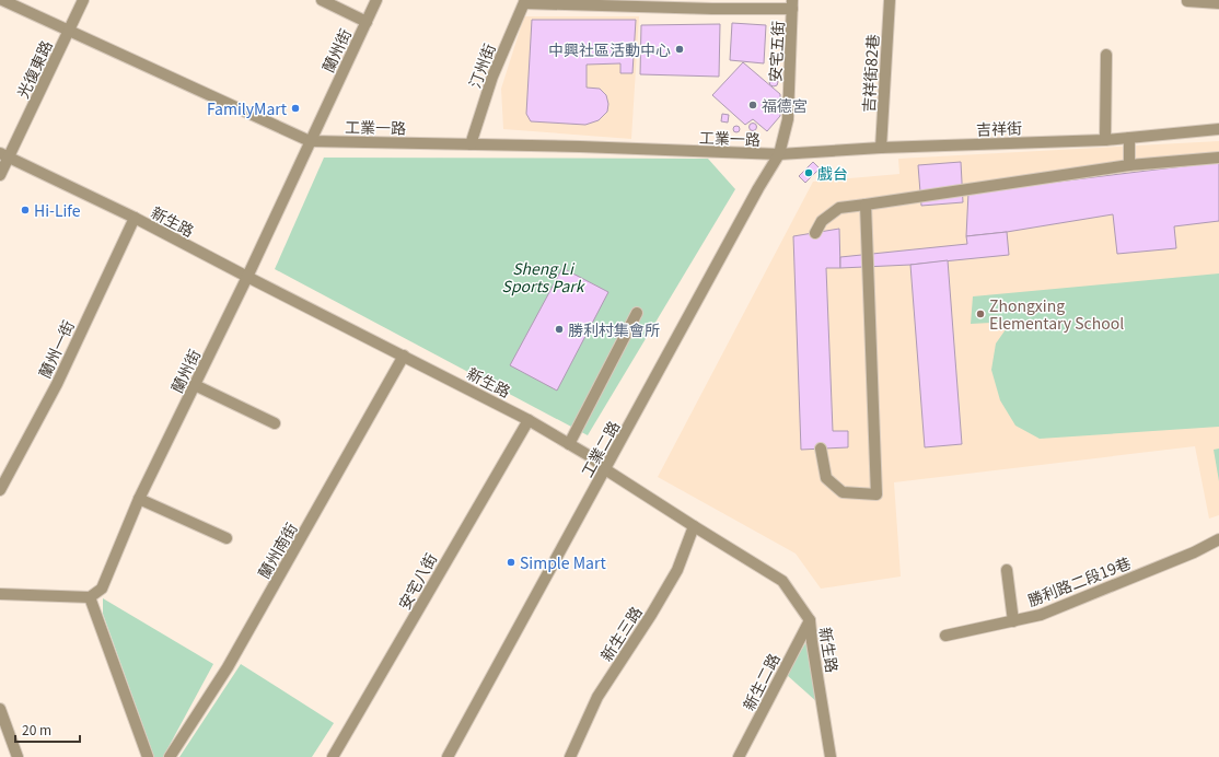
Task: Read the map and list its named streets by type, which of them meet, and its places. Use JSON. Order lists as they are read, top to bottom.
{
  "streets": {
    "street": [
      "蘭州街",
      "安宅五街",
      "汀州街",
      "光復東路",
      "吉祥街82巷",
      "工業一路",
      "吉祥街",
      "新生路",
      "蘭州一街",
      "工業二路",
      "蘭州南街",
      "安宅八街",
      "勝利路二段19巷",
      "新生三路",
      "新生二路"
    ]
  },
  "crossings": [
    ["蘭州街", "工業一路"],
    ["蘭州街", "新生路"],
    ["安宅五街", "工業一路"],
    ["安宅五街", "吉祥街"],
    ["安宅五街", "工業二路"],
    ["汀州街", "工業一路"],
    ["光復東路", "工業一路"],
    ["光復東路", "新生路"],
    ["吉祥街82巷", "吉祥街"],
    ["工業一路", "吉祥街"],
    ["工業一路", "工業二路"],
    ["吉祥街", "工業二路"],
    ["新生路", "蘭州一街"],
    ["新生路", "工業二路"],
    ["新生路", "蘭州南街"],
    ["新生路", "安宅八街"],
    ["新生路", "新生三路"],
    ["新生路", "新生二路"]
  ],
  "parks": ["Sheng Li Sports Park"],
  "places": [
    "中興社區活動中心",
    "福德宮",
    "FamilyMart",
    "戲台",
    "Hi-Life",
    "Zhongxing Elementary School",
    "勝利村集會所",
    "Simple Mart"
  ],
  "scale_bar": "20 m"
}
